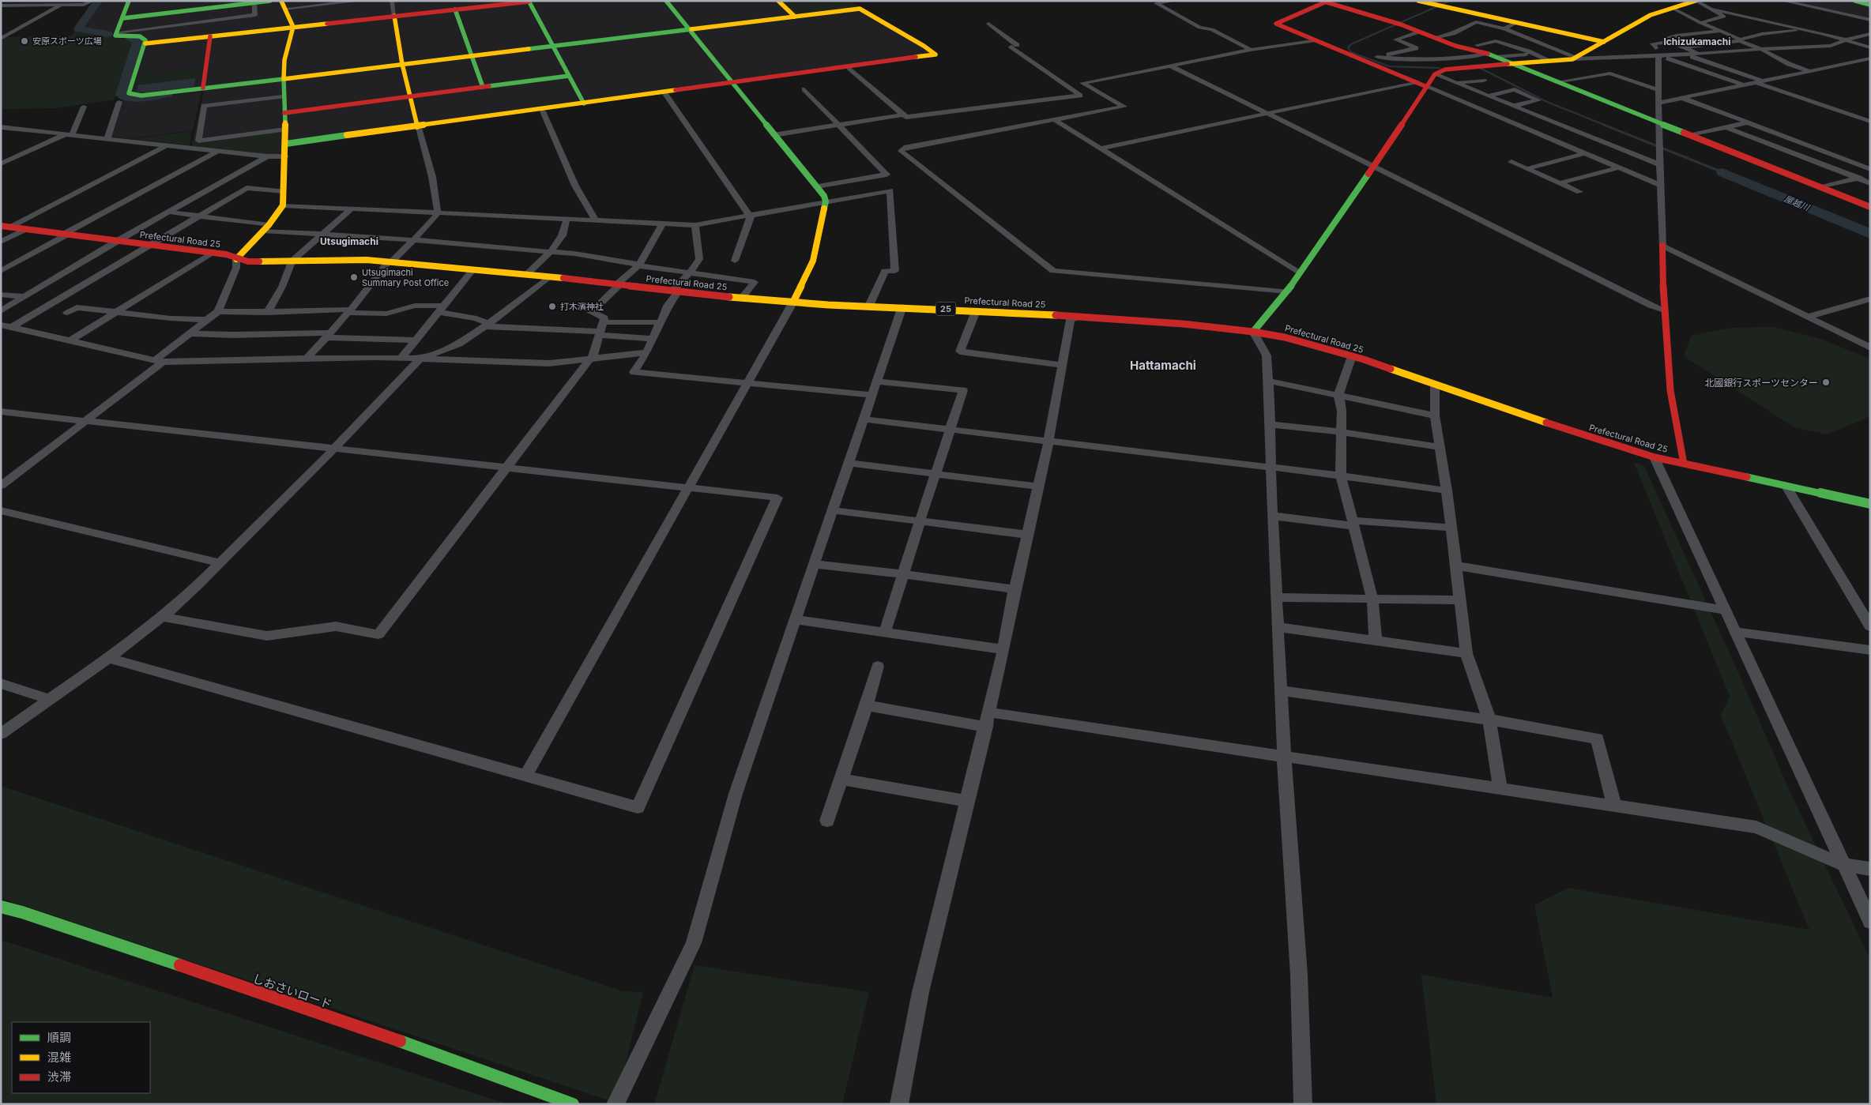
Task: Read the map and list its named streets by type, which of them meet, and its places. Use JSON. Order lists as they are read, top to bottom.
{
  "streets": {
    "street": ["Prefectural Road 25", "25", "しおさいロード"]
  },
  "districts": ["Ichizukamachi", "Utsugimachi", "Hattamachi"],
  "water": ["屋越川"],
  "places": [
    "安原スポーツ広場",
    "Utsugimachi Summary Post Office",
    "打木濱神社",
    "北國銀行スポーツセンター"
  ],
  "legend": ["順調", "混雑", "渋滞"]
}
